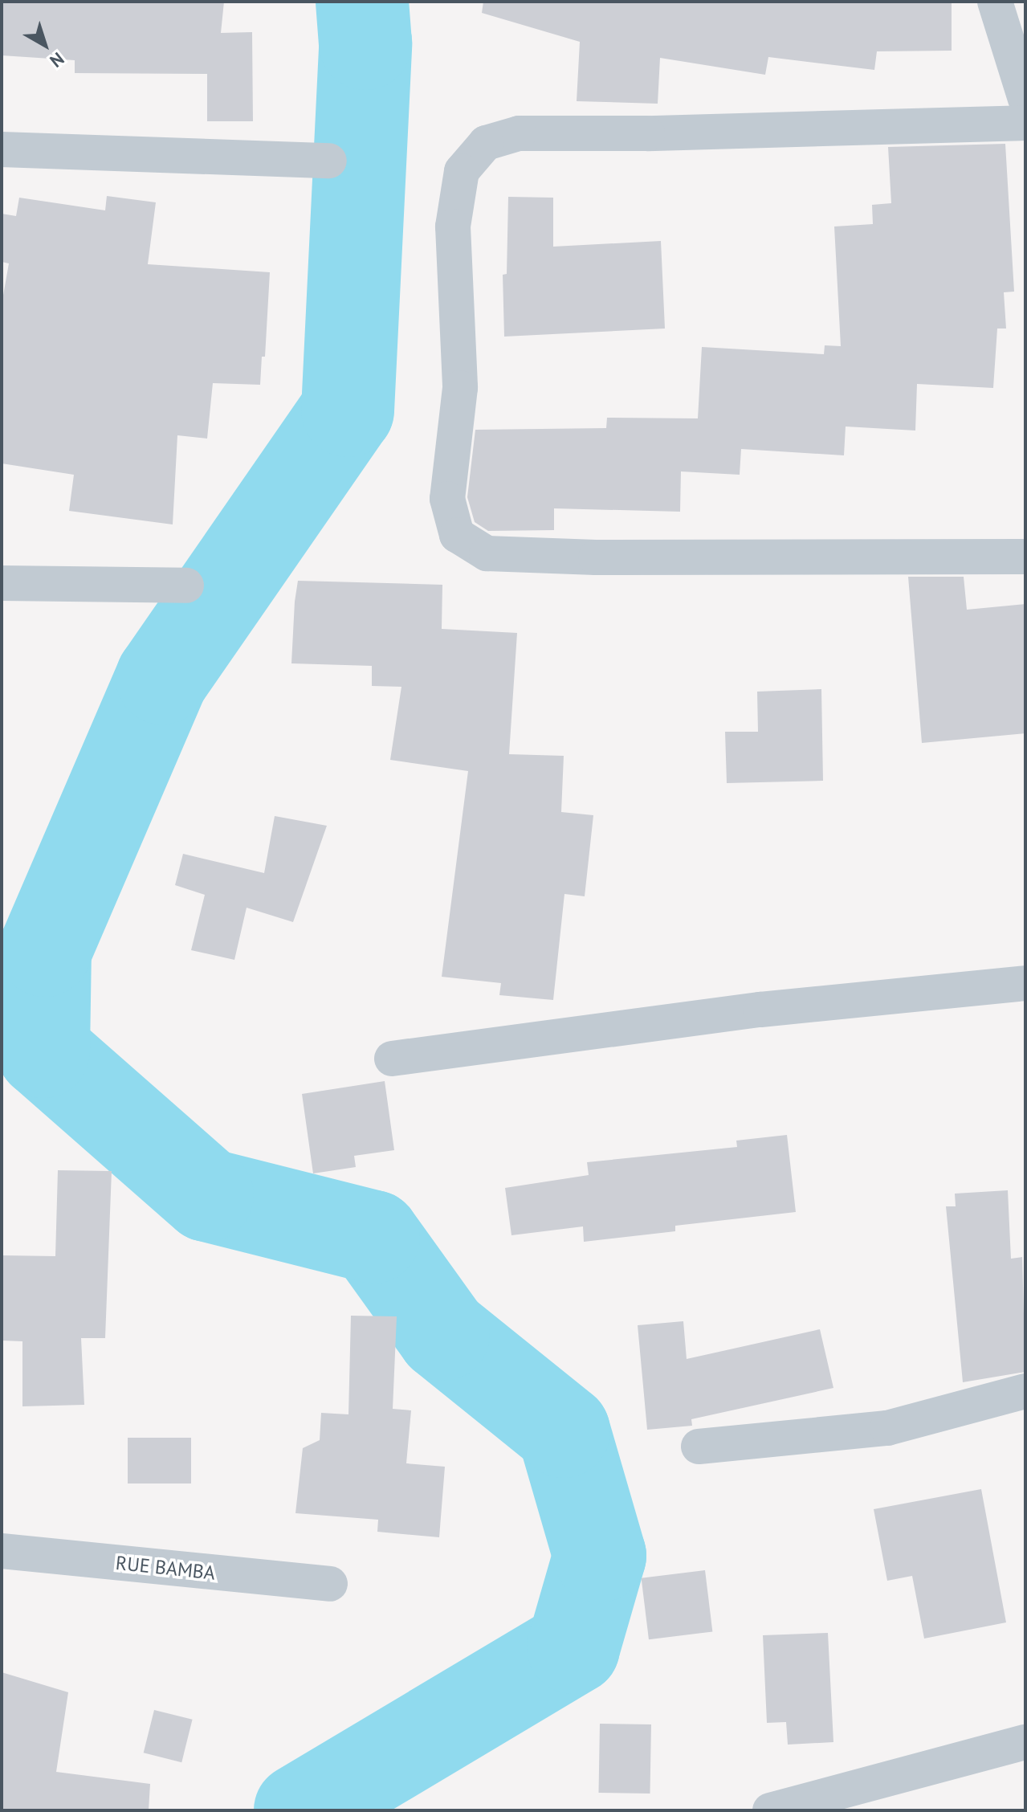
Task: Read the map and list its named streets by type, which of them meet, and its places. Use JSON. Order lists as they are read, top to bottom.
{
  "streets": {
    "street": ["RUE BAMBA"]
  },
  "north": "bottom right"
}
